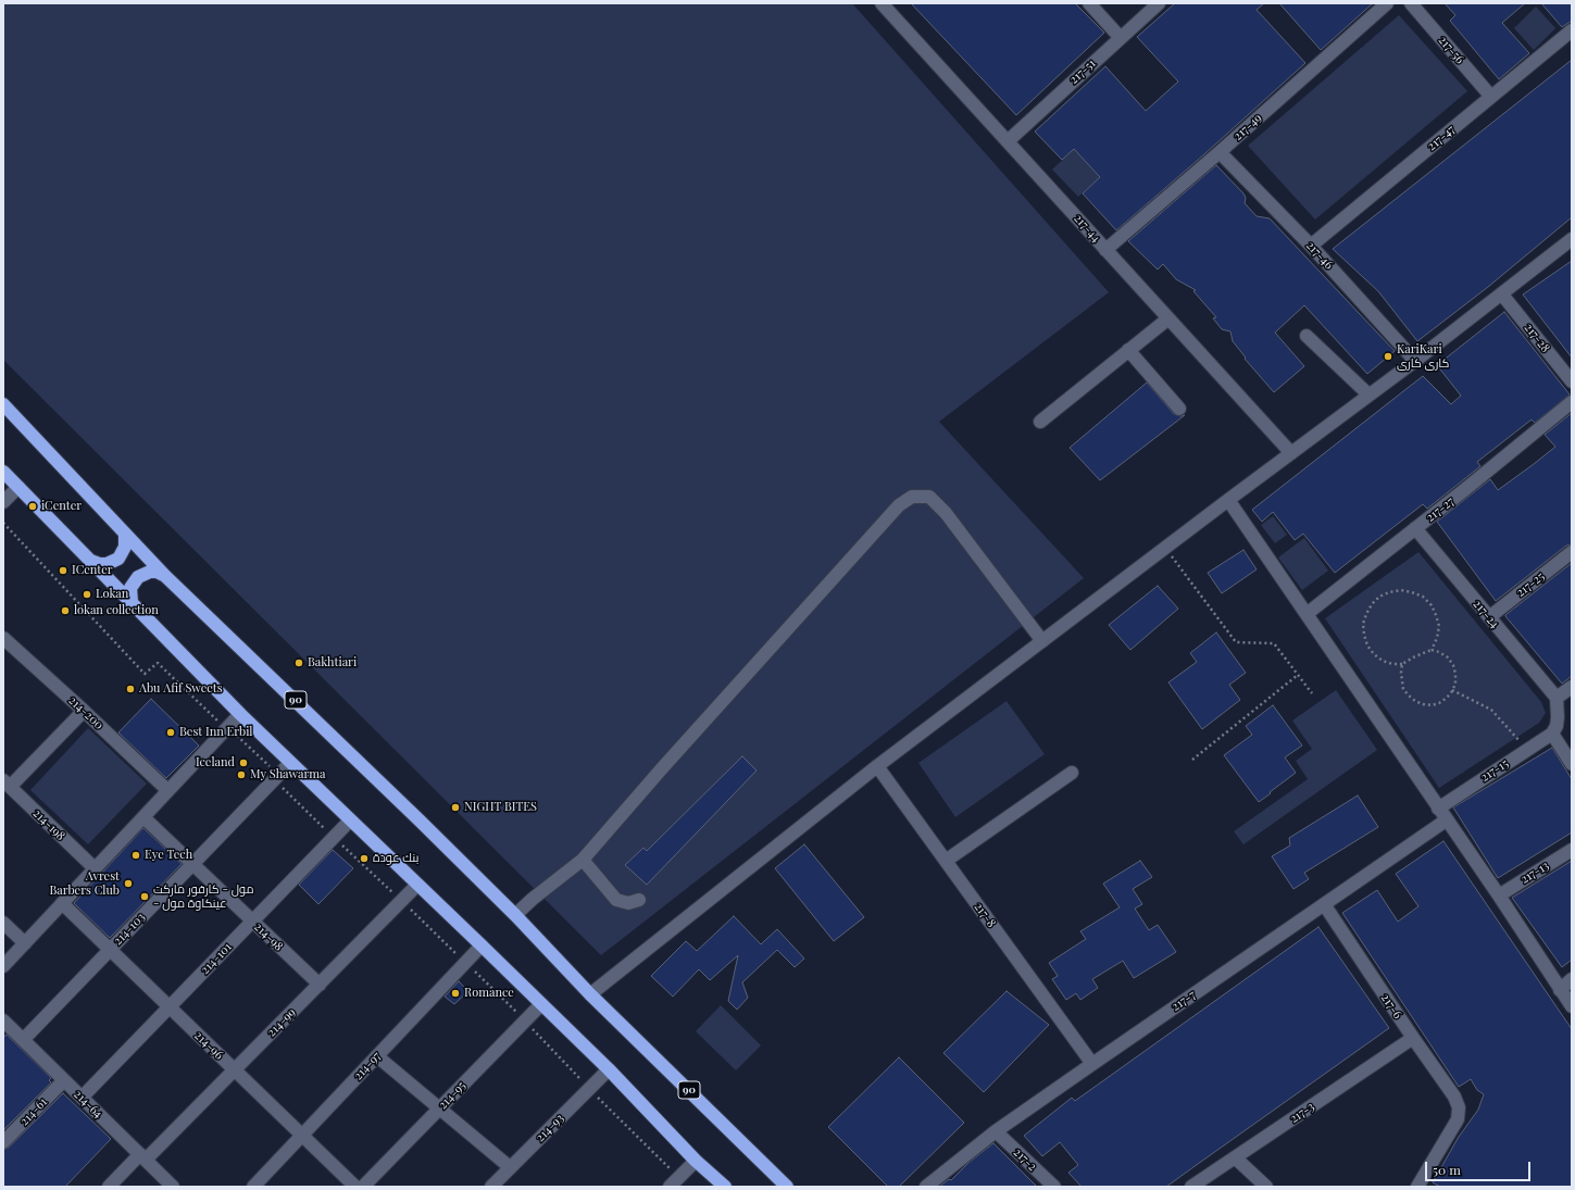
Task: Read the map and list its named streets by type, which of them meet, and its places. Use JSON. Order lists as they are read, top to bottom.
{
  "streets": {
    "highway": ["90"],
    "street": [
      "217-56",
      "217-51",
      "217-49",
      "217-47",
      "217-44",
      "217-46",
      "217-28",
      "217-27",
      "217-25",
      "217-24",
      "214-200",
      "217-15",
      "214-198",
      "217-13",
      "217-8",
      "214-103",
      "214-98",
      "214-101",
      "217-7",
      "217-6",
      "214-99",
      "214-96",
      "214-97",
      "214-95",
      "214-64",
      "214-61",
      "217-3",
      "214-93",
      "217-2"
    ]
  },
  "crossings": [
    ["217-56", "217-47"],
    ["217-51", "217-44"],
    ["217-49", "217-44"],
    ["217-49", "217-46"],
    ["217-47", "217-46"],
    ["217-27", "217-24"],
    ["217-25", "217-24"],
    ["217-8", "217-7"],
    ["214-103", "214-98"],
    ["214-103", "214-96"],
    ["214-103", "214-64"],
    ["214-98", "214-101"],
    ["214-98", "214-99"],
    ["214-101", "214-96"],
    ["214-101", "214-64"],
    ["217-7", "217-6"],
    ["217-7", "217-2"],
    ["217-6", "217-3"],
    ["214-99", "214-96"],
    ["214-99", "214-64"],
    ["214-96", "214-97"],
    ["214-64", "214-61"]
  ],
  "places": [
    "KariKari کاری کاری",
    "iCenter",
    "ICenter",
    "Lokan",
    "lokan collection",
    "Bakhtiari",
    "Abu Afif Sweets",
    "Best Inn Erbil",
    "Iceland",
    "My Shawarma",
    "NIGHT BITES",
    "Eye Tech",
    "بنك عودة",
    "Avrest Barbers Club",
    "مول - كارفور ماركت - عينكاوة مول",
    "Romance"
  ],
  "scale_bar": "50 m"
}
